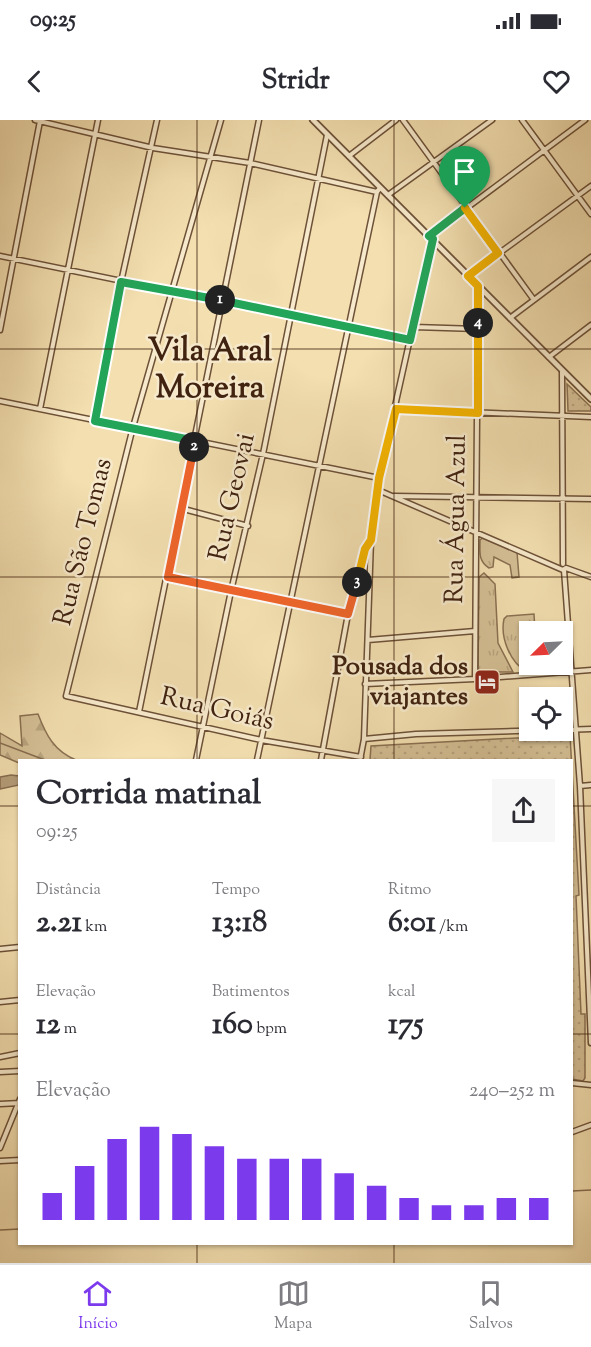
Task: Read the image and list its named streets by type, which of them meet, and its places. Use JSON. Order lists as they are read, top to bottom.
{
  "streets": {
    "street": [
      "Rua Geovai",
      "Rua Água Azul",
      "Rua São Tomas",
      "Rua Goiás"
    ]
  },
  "crossings": [
    ["Rua Geovai", "Rua Goiás"],
    ["Rua São Tomas", "Rua Goiás"]
  ],
  "districts": ["Vila Aral Moreira"],
  "places": {
    "hotel": ["Pousada dos viajantes"]
  },
  "north": "bottom left",
  "page": {
    "status": "09:25",
    "header": "Stridr",
    "pins": [
      "1",
      "4",
      "2",
      "3"
    ],
    "heading": ["Corrida matinal", "09:25"],
    "stats": [
      ["Distância", "2.21 km"],
      ["Tempo", "13:18"],
      ["Ritmo", "6:01 /km"],
      ["Elevação", "12 m"],
      ["Batimentos", "160 bpm"],
      ["kcal", "175"]
    ],
    "chart": ["Elevação", "240–252 m"],
    "tabs": ["Início", "Mapa", "Salvos"]
  }
}
